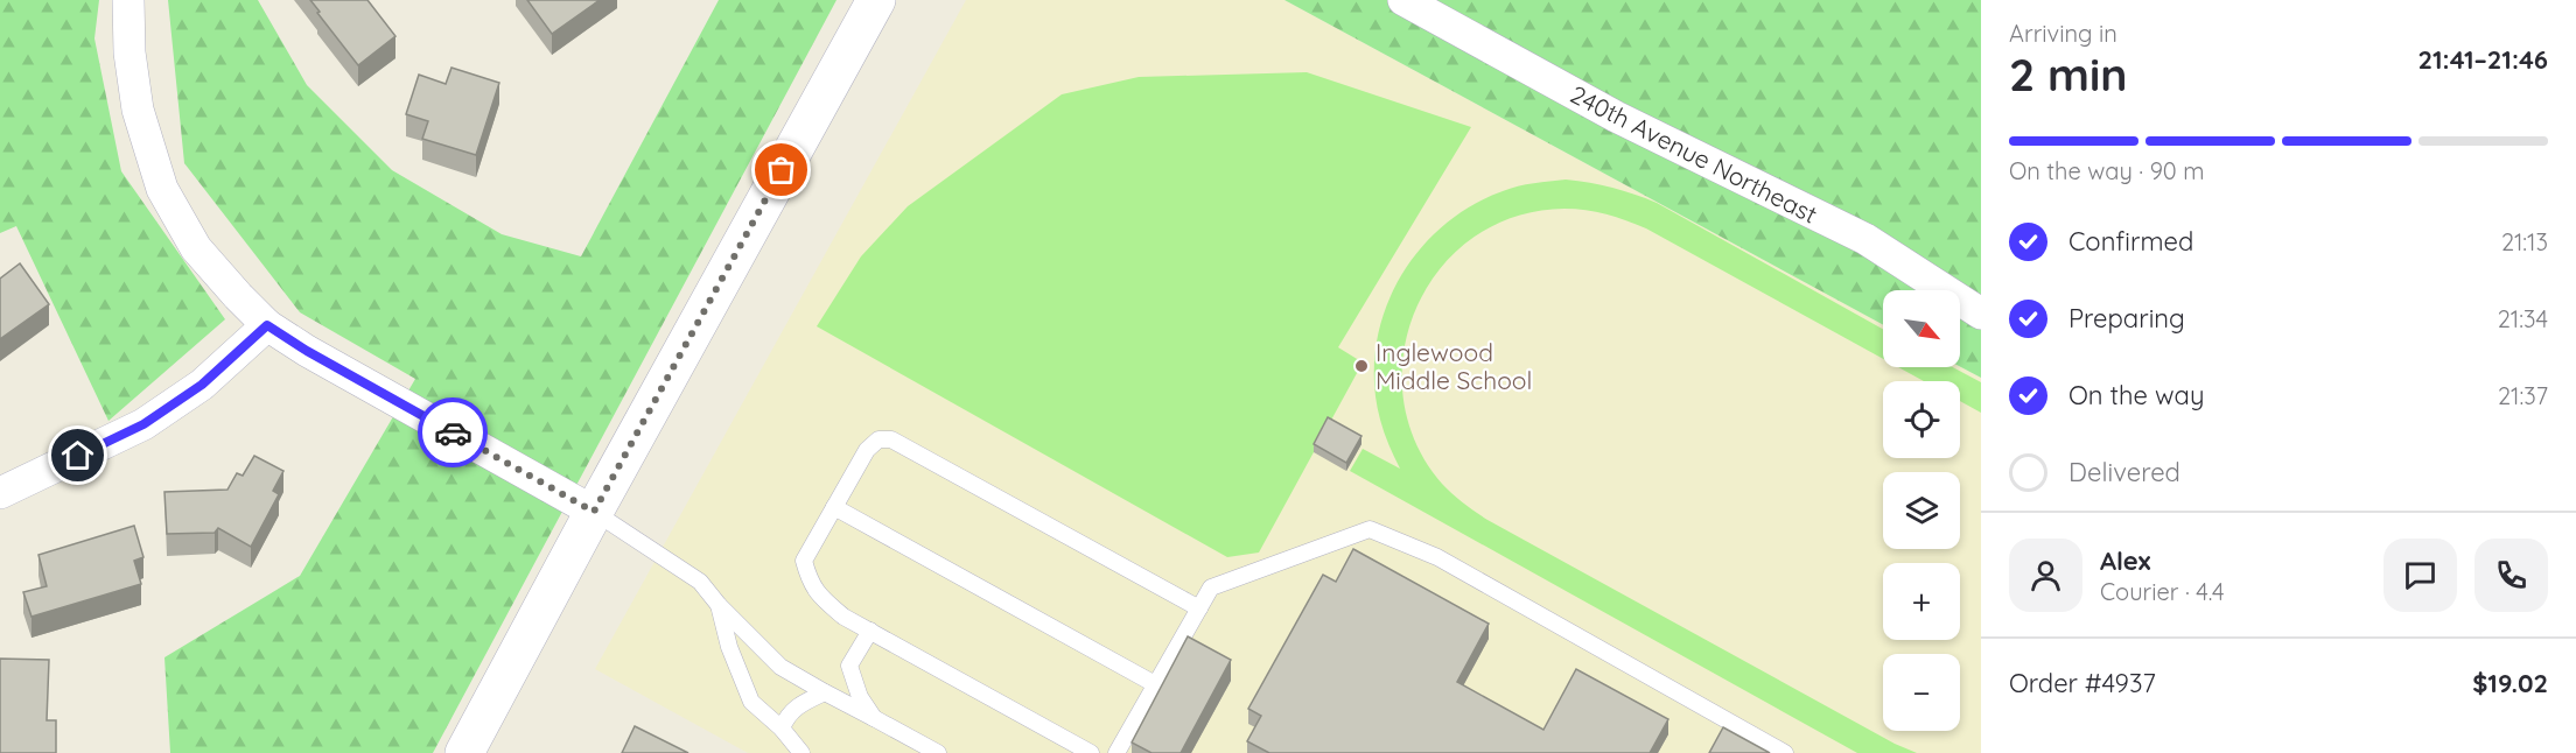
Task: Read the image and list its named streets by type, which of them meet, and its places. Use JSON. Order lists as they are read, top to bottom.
{
  "streets": {
    "street": ["240th Avenue Northeast"]
  },
  "places": ["Inglewood Middle School"],
  "north": "bottom right",
  "page": {
    "heading": ["2 min", "Arriving in", "21:41–21:46"],
    "panel": [
      "Alex",
      "Courier · 4.4",
      "Order #4937",
      "$19.02"
    ],
    "bar": "On the way · 90 m",
    "list": [
      ["Confirmed", "21:13"],
      ["Preparing", "21:34"],
      ["On the way", "21:37"],
      "Delivered"
    ],
    "map_buttons": ["+", "−"]
  }
}
